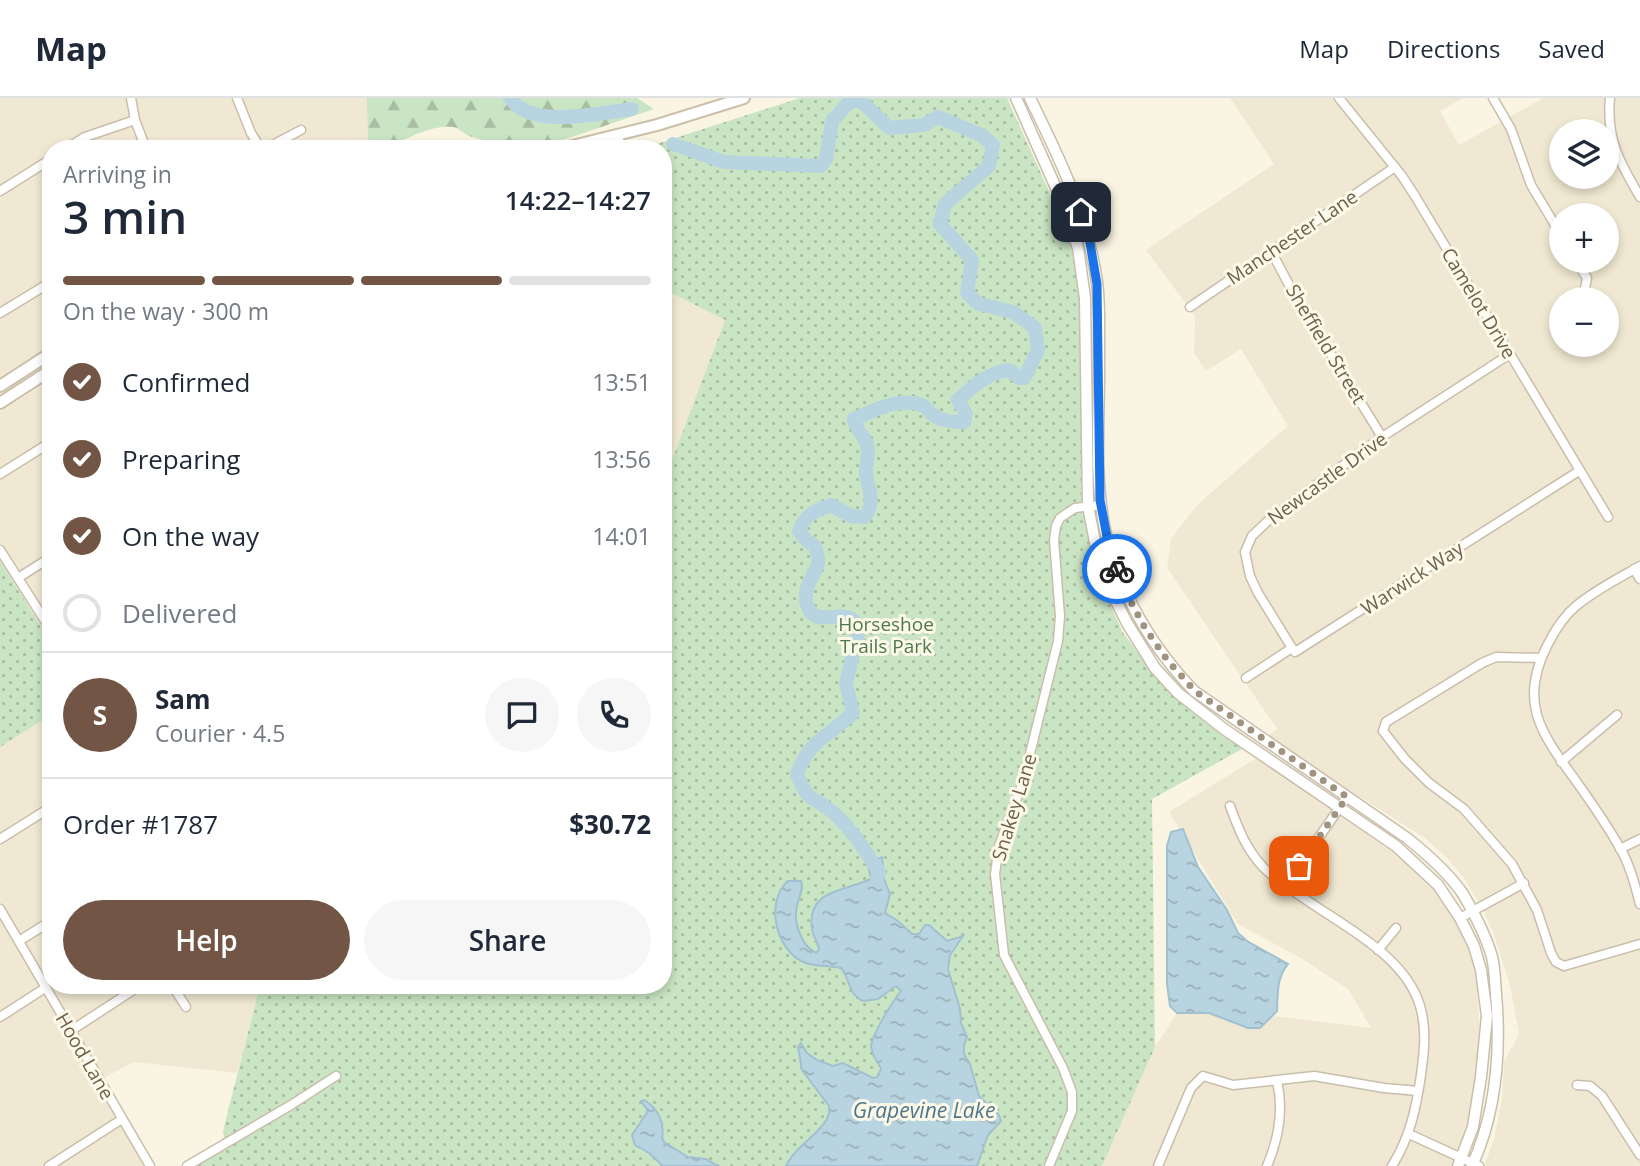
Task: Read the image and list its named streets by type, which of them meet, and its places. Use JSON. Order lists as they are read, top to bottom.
{
  "streets": {
    "street": [
      "Manchester Lane",
      "Camelot Drive",
      "Sheffield Street",
      "Newcastle Drive",
      "Warwick Way",
      "Snakey Lane",
      "Hood Lane"
    ]
  },
  "crossings": [
    ["Manchester Lane", "Camelot Drive"],
    ["Manchester Lane", "Sheffield Street"],
    ["Camelot Drive", "Newcastle Drive"],
    ["Camelot Drive", "Warwick Way"],
    ["Sheffield Street", "Newcastle Drive"],
    ["Newcastle Drive", "Warwick Way"]
  ],
  "water": ["Grapevine Lake"],
  "parks": ["Horseshoe Trails Park"],
  "page": {
    "header": "Map",
    "nav": ["Map", "Directions", "Saved"],
    "map_buttons": ["+", "−"],
    "heading": ["3 min", "Arriving in", "14:22–14:27"],
    "panel": [
      "Sam",
      "Courier · 4.5",
      "Order #1787",
      "$30.72"
    ],
    "bar": "On the way · 300 m",
    "list": [
      ["Confirmed", "13:51"],
      ["Preparing", "13:56"],
      ["On the way", "14:01"],
      "Delivered"
    ],
    "round": "S",
    "buttons": ["Help", "Share"]
  }
}
